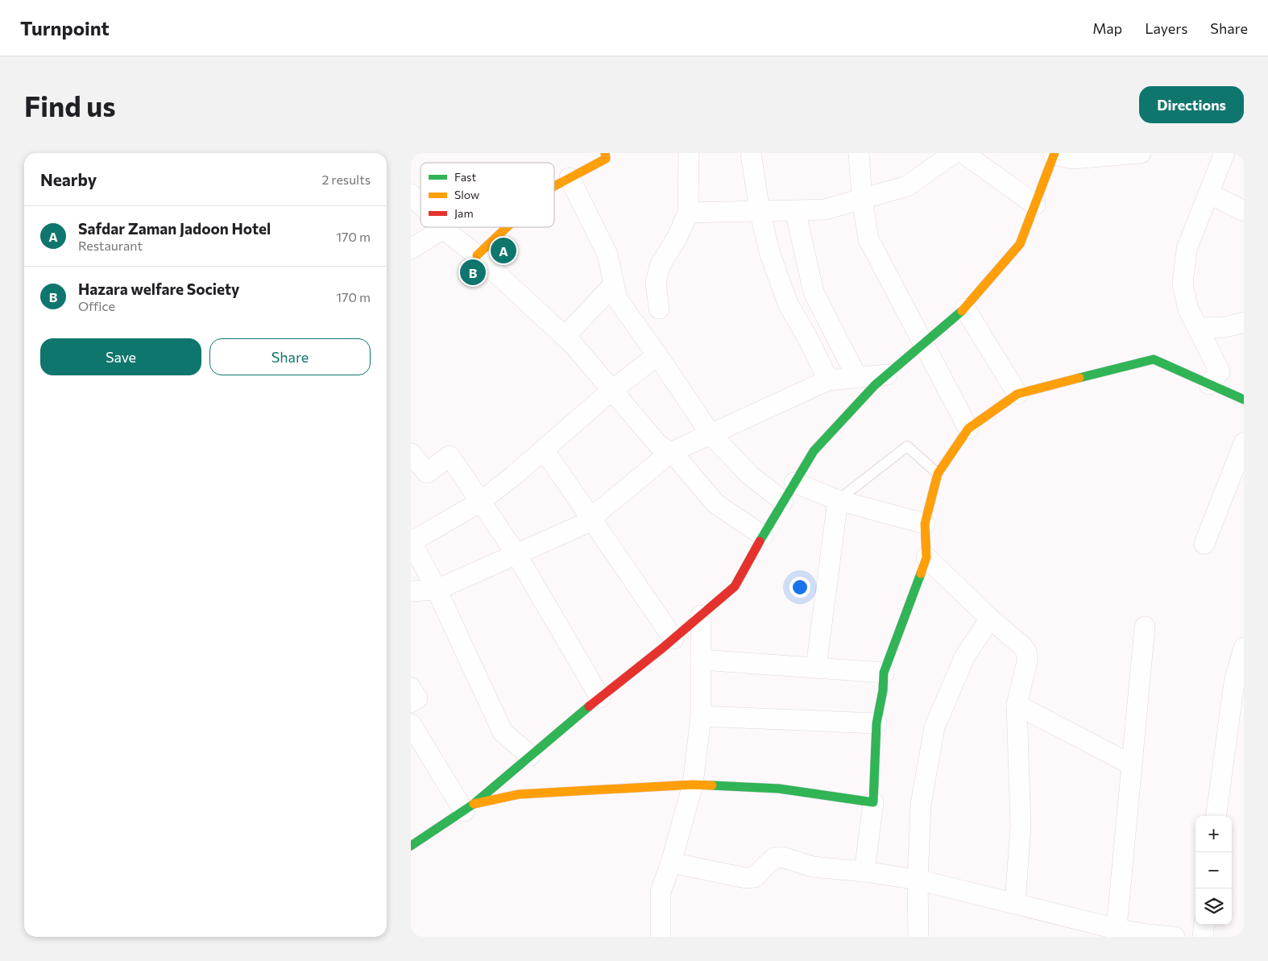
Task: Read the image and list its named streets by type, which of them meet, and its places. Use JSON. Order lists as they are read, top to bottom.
{
  "legend": ["Fast", "Slow", "Jam"],
  "page": {
    "header": "Turnpoint",
    "nav": ["Map", "Layers", "Share"],
    "buttons": [
      "Directions",
      ["Save", "Share"]
    ],
    "title": "Find us",
    "heading": ["Nearby", "2 results"],
    "list": [
      {
        "mark": "A",
        "name": "Safdar Zaman Jadoon Hotel",
        "note": "Restaurant",
        "value": "170 m"
      },
      {
        "mark": "B",
        "name": "Hazara welfare Society",
        "note": "Office",
        "value": "170 m"
      }
    ],
    "pins": ["A", "B"],
    "map_buttons": ["+", "−"]
  }
}
